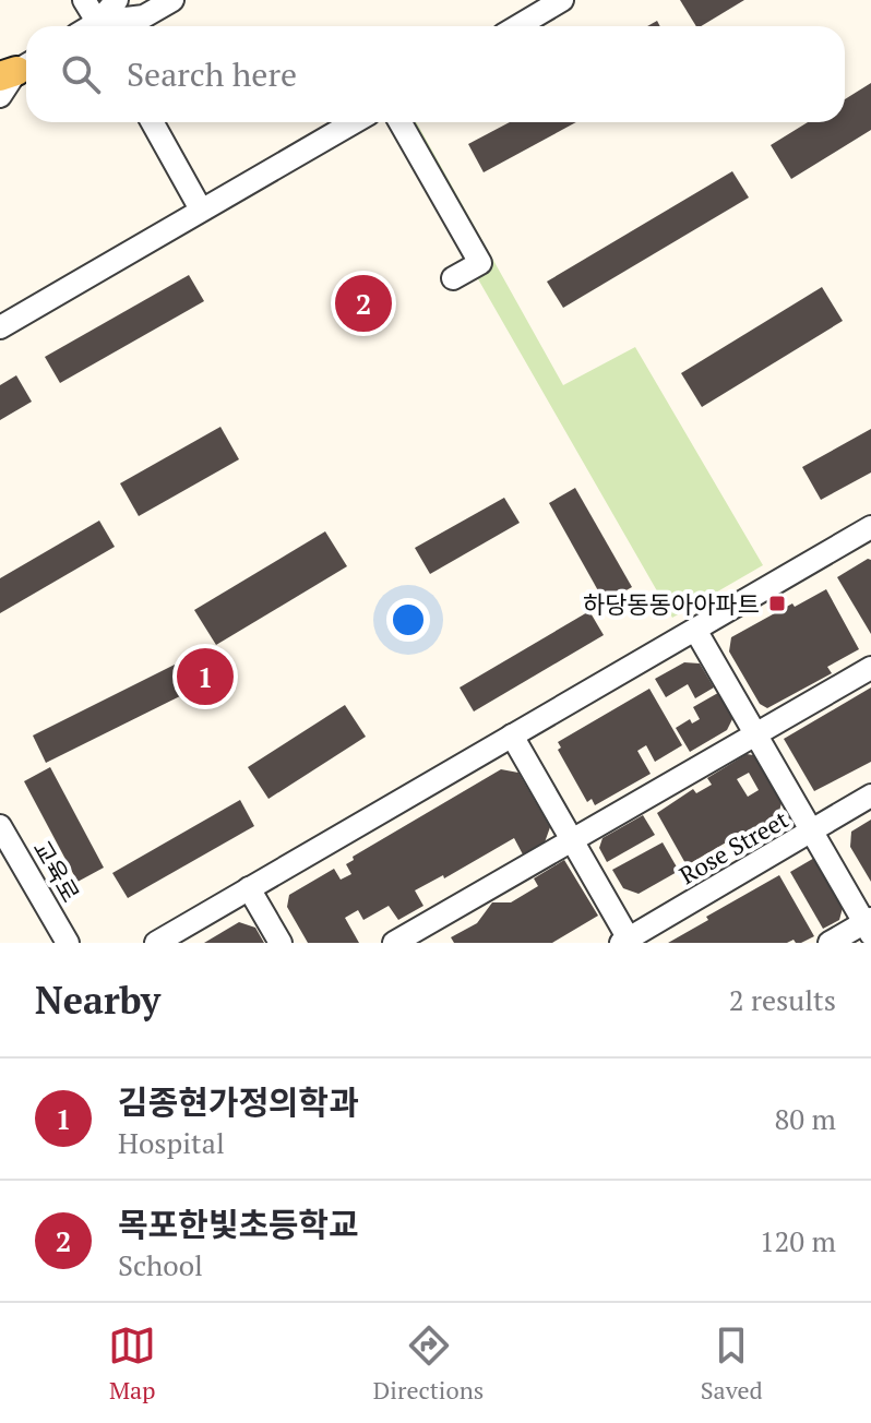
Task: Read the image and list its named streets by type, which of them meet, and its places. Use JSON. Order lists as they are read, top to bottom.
{
  "streets": {
    "street": ["Rose Street", "교육로"]
  },
  "places": {
    "transit": ["하당동동아아파트"]
  },
  "page": {
    "search": "Search here",
    "pins": ["2", "1"],
    "heading": ["Nearby", "2 results"],
    "list": [
      {
        "mark": "1",
        "name": "김종현가정의학과",
        "note": "Hospital",
        "value": "80 m"
      },
      {
        "mark": "2",
        "name": "목포한빛초등학교",
        "note": "School",
        "value": "120 m"
      }
    ],
    "nav": ["Map", "Directions", "Saved"]
  }
}
